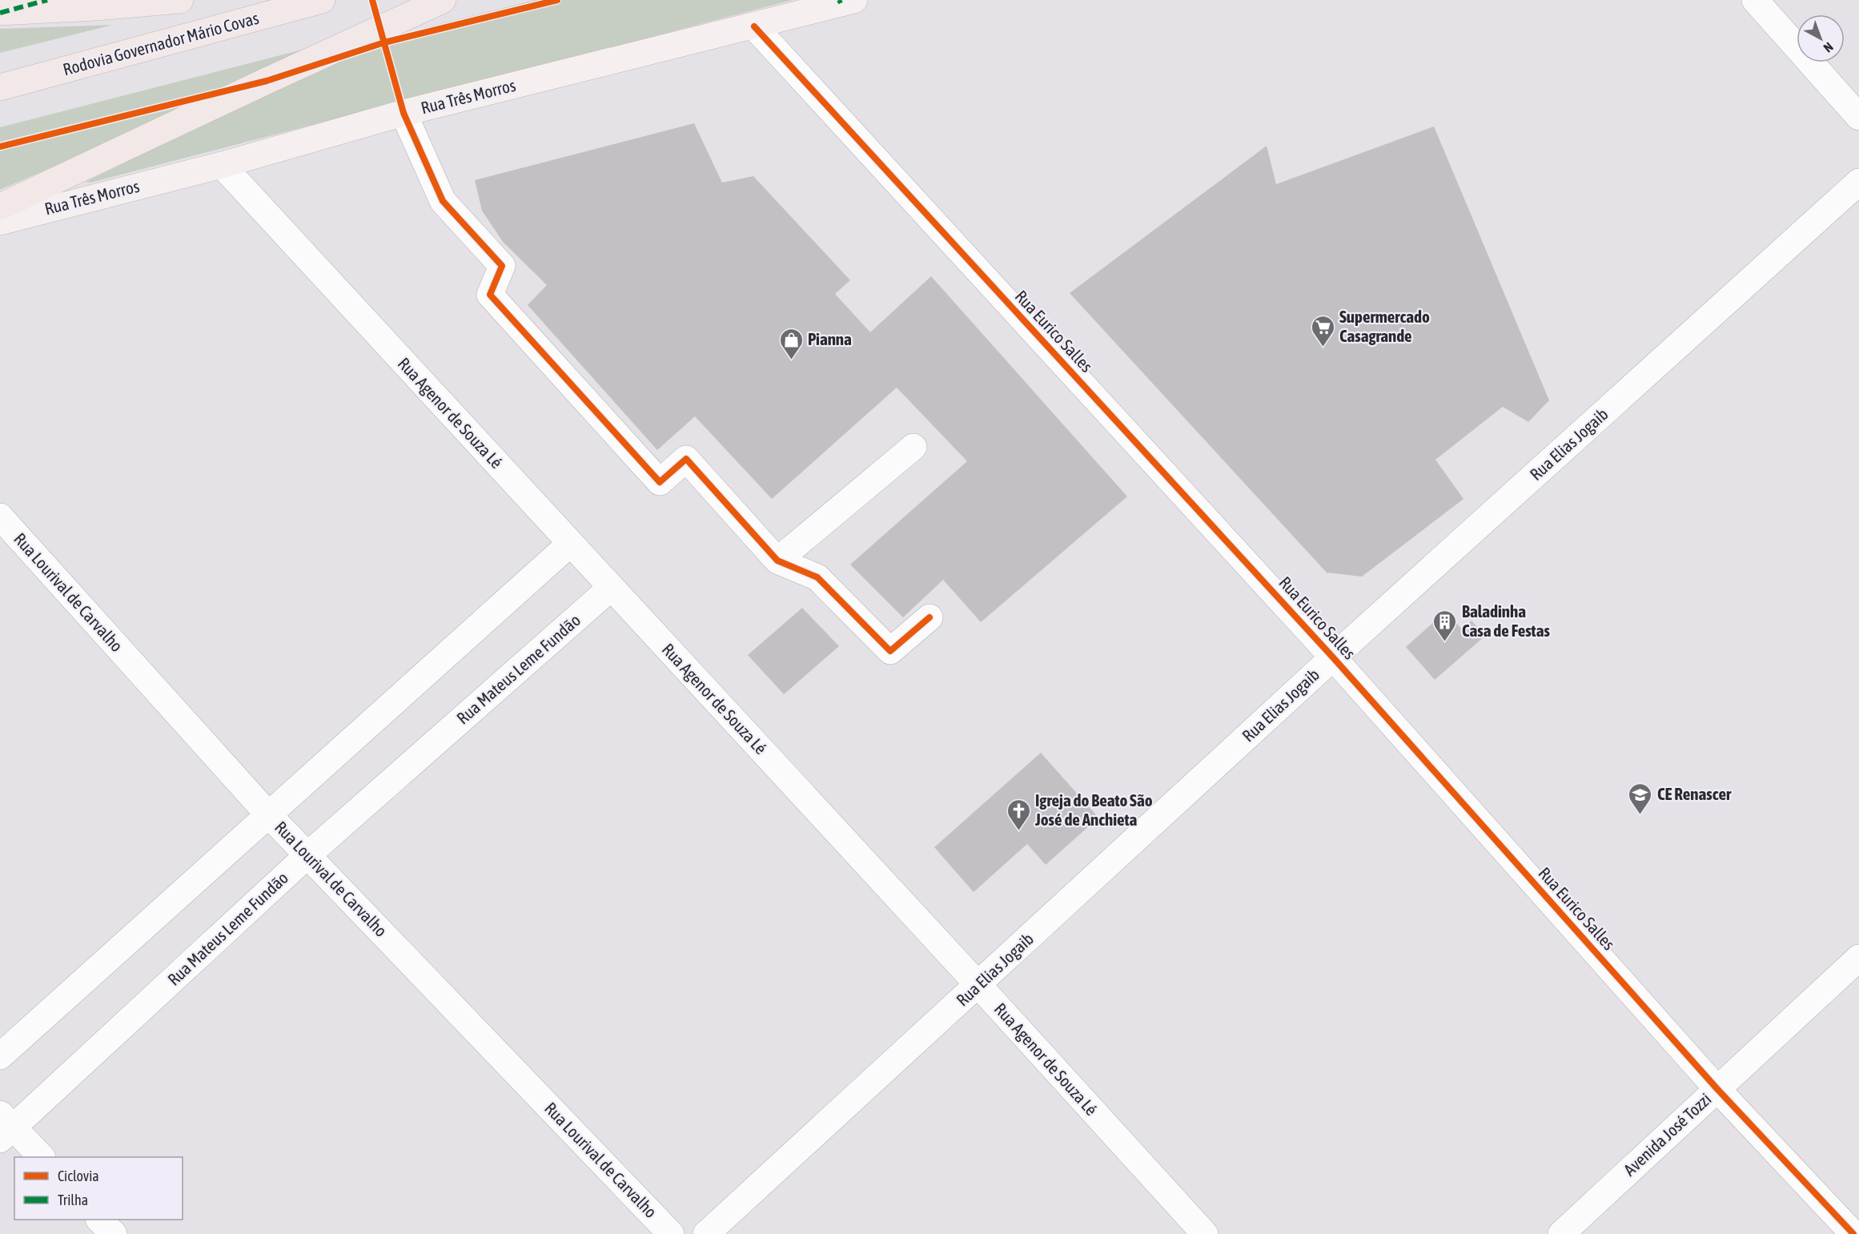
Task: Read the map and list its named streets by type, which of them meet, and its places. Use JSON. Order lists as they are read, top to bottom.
{
  "streets": {
    "highway": ["Rodovia Governador Mário Covas"],
    "main road": ["Rua Três Morros"],
    "street": [
      "Rua Eurico Salles",
      "Rua Agenor de Souza Lé",
      "Rua Elias Jogaib",
      "Rua Lourival de Carvalho",
      "Rua Mateus Leme Fundão",
      "Avenida José Tozzi"
    ]
  },
  "crossings": [
    ["Rua Três Morros", "Rua Eurico Salles"],
    ["Rua Três Morros", "Rua Agenor de Souza Lé"],
    ["Rua Eurico Salles", "Rua Elias Jogaib"],
    ["Rua Eurico Salles", "Avenida José Tozzi"],
    ["Rua Agenor de Souza Lé", "Rua Elias Jogaib"],
    ["Rua Agenor de Souza Lé", "Rua Mateus Leme Fundão"],
    ["Rua Lourival de Carvalho", "Rua Mateus Leme Fundão"]
  ],
  "places": {
    "supermarket": ["Supermercado Casagrande"],
    "shop": ["Pianna"],
    "building": ["Baladinha Casa de Festas"],
    "school or university": ["CE Renascer"],
    "church": ["Igreja do Beato São José de Anchieta"]
  },
  "legend": ["Ciclovia", "Trilha"],
  "north": "bottom right"
}
